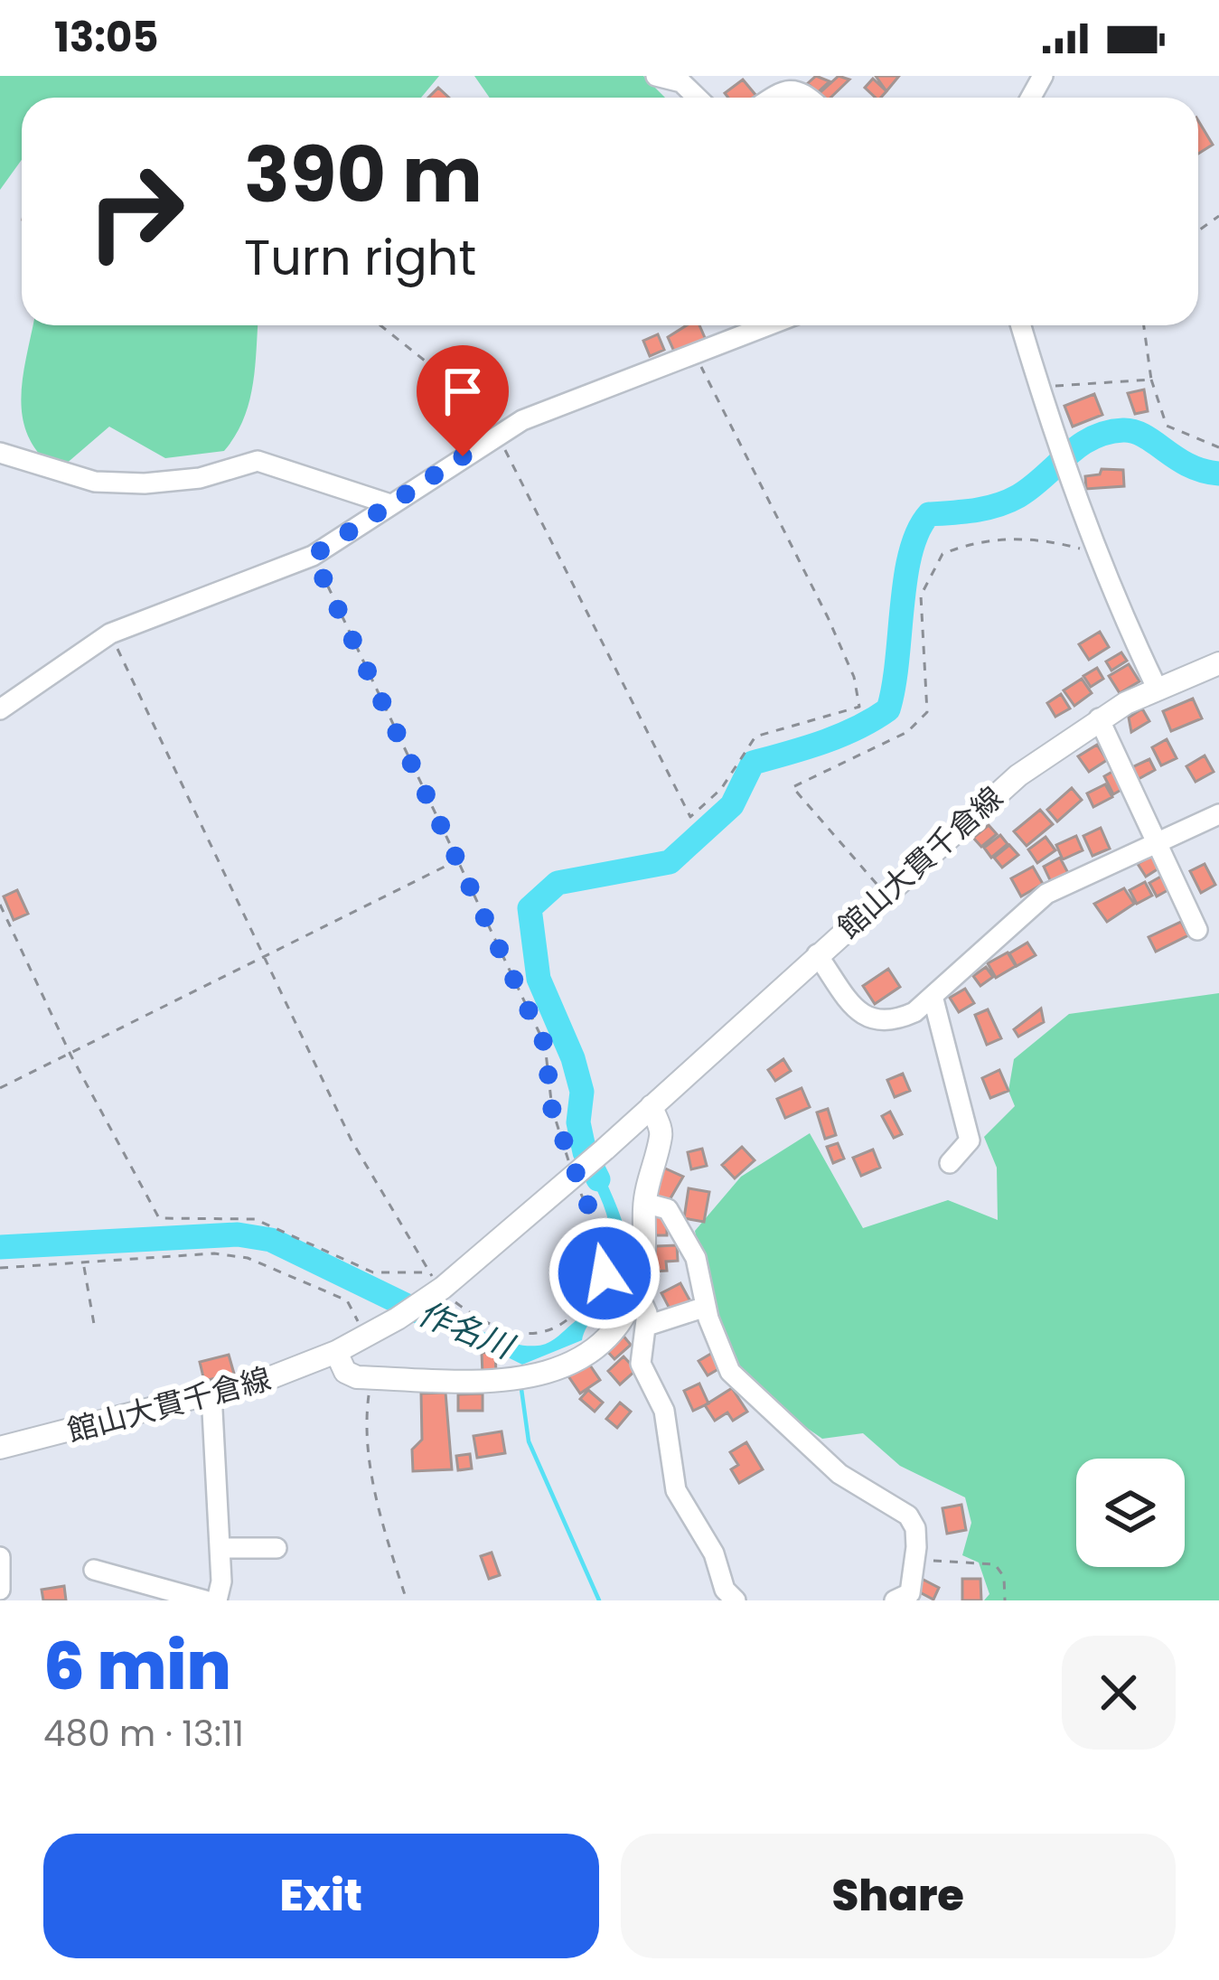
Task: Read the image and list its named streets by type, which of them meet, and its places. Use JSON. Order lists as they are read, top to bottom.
{
  "streets": {
    "main road": ["館山大貫千倉線"]
  },
  "water": ["作名川"],
  "page": {
    "status": "13:05",
    "turn": ["390 m", "Turn right"],
    "heading": ["6 min", "480 m · 13:11"],
    "buttons": ["Exit", "Share"]
  }
}
